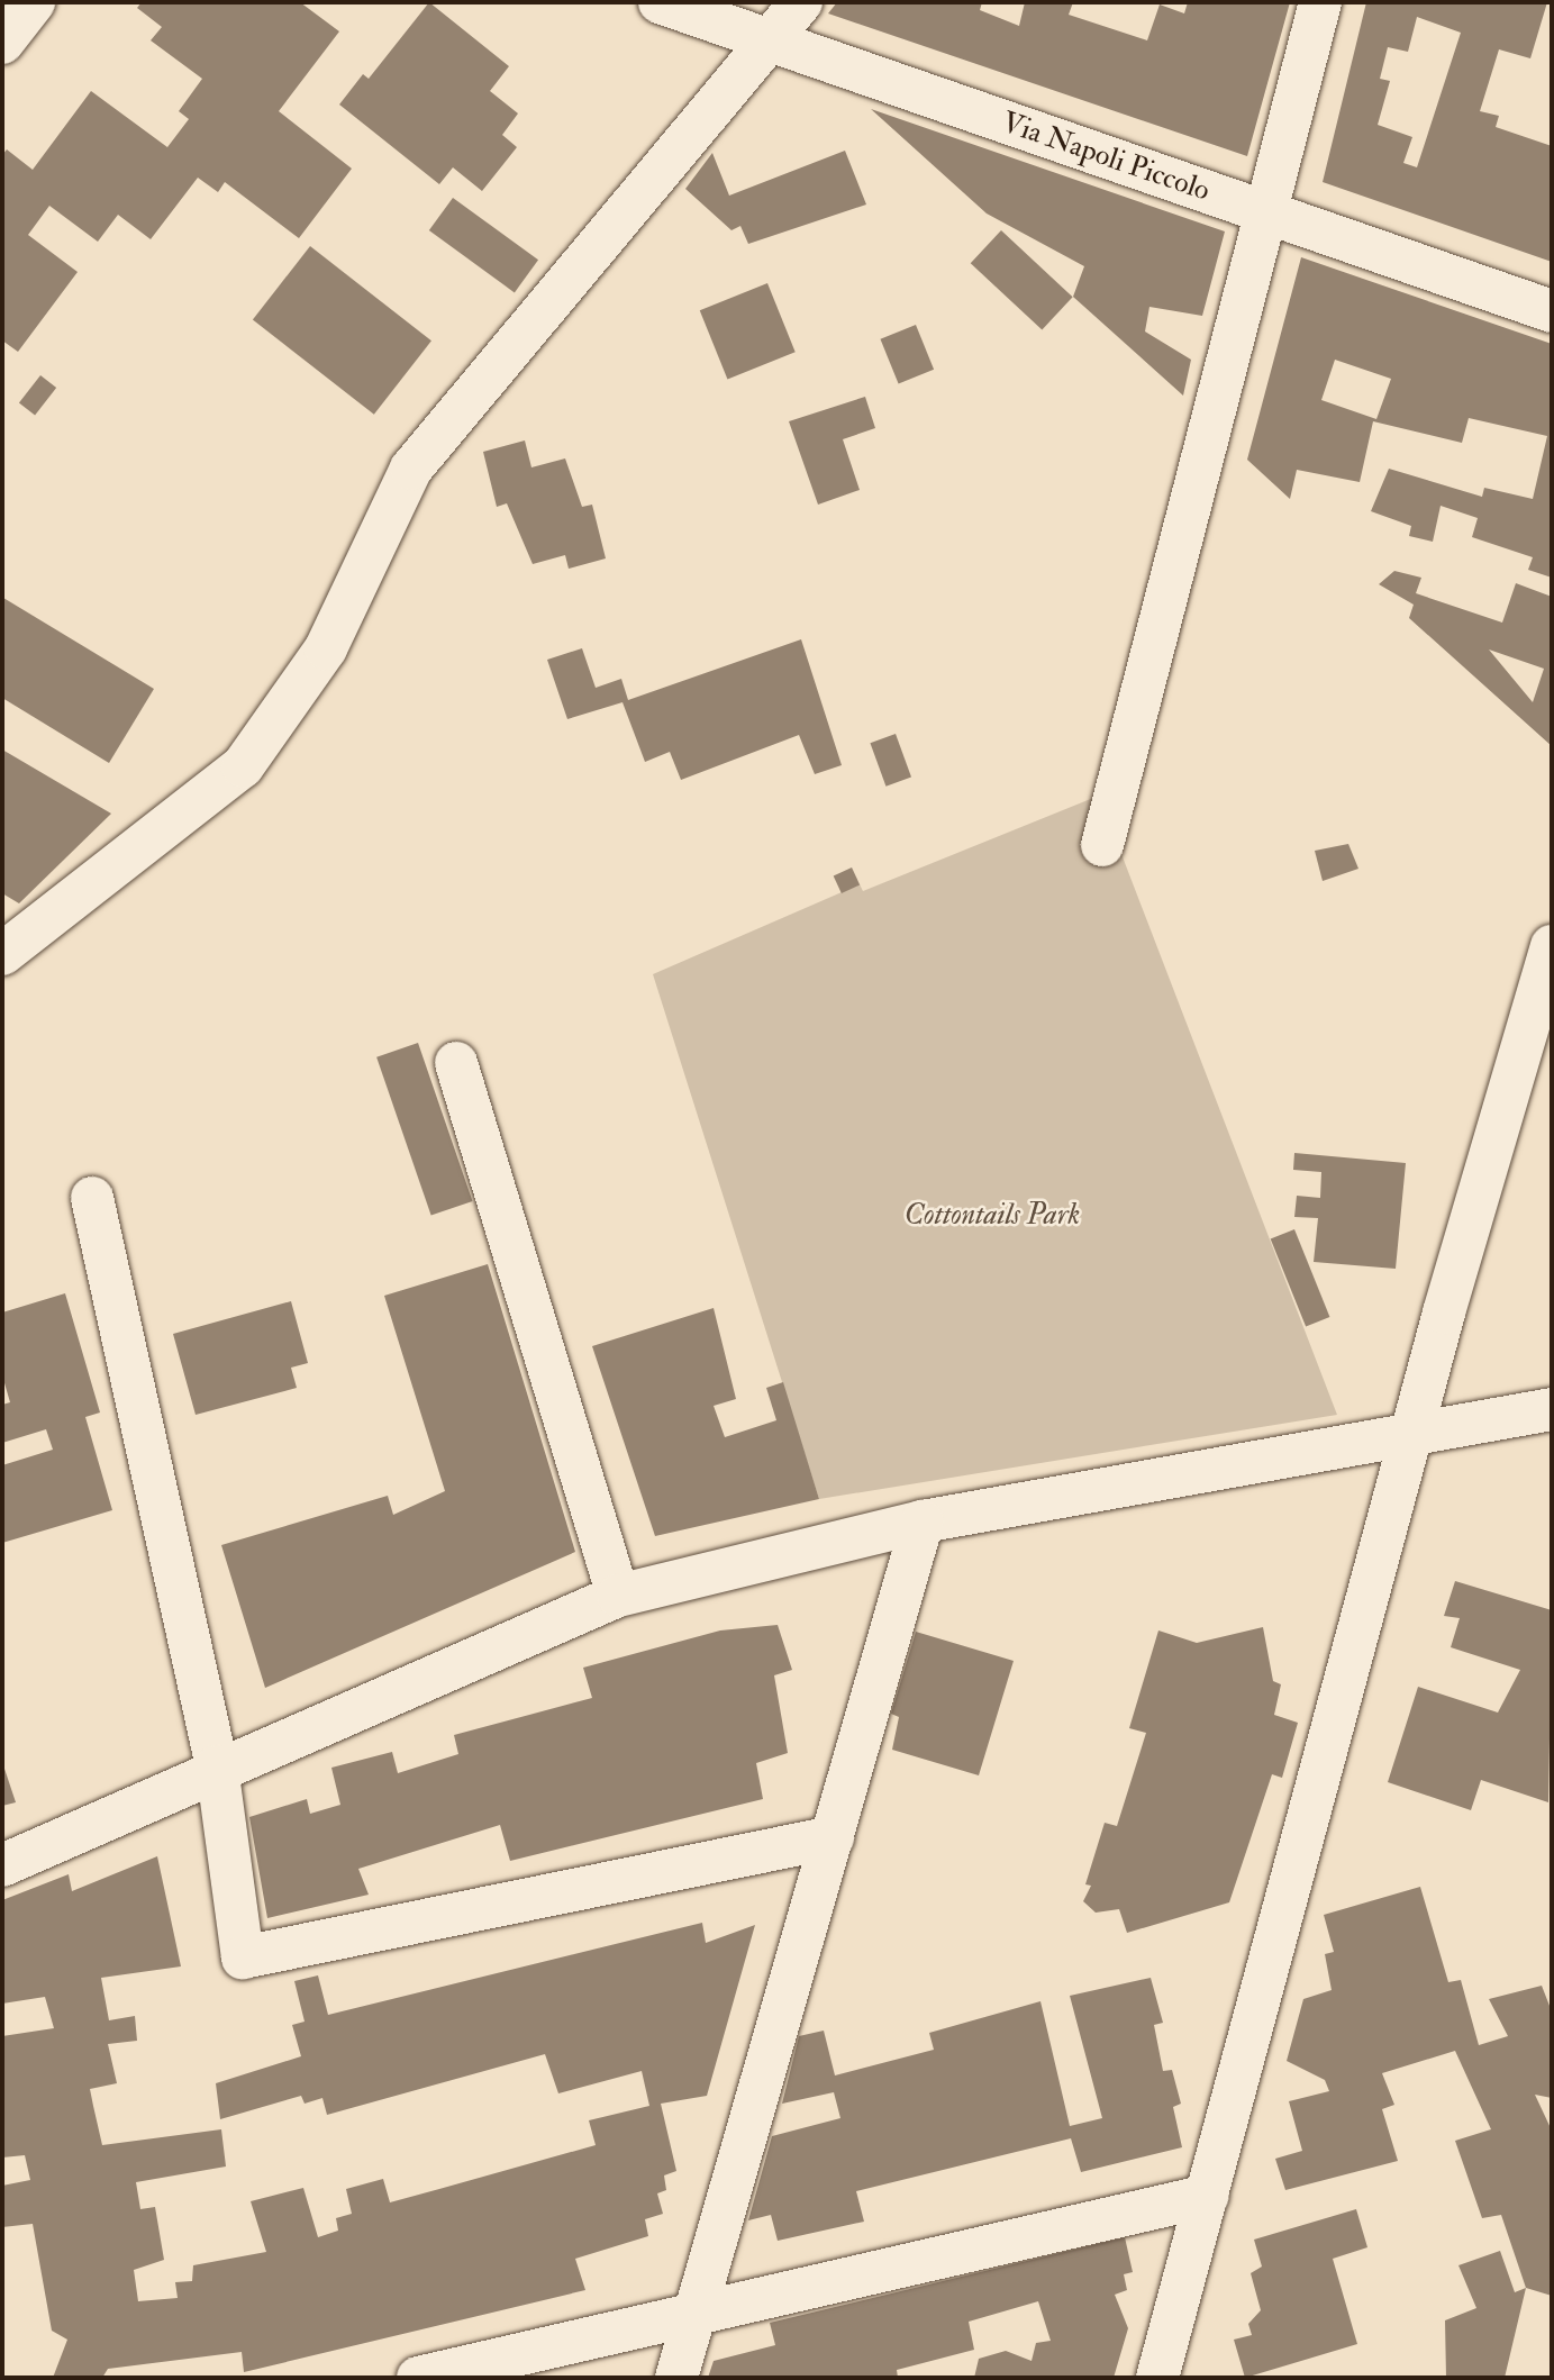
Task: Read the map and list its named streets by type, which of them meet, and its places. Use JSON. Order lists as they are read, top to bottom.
{
  "streets": {
    "street": ["Via Napoli Piccolo"]
  },
  "parks": ["Cottontails Park"]
}
